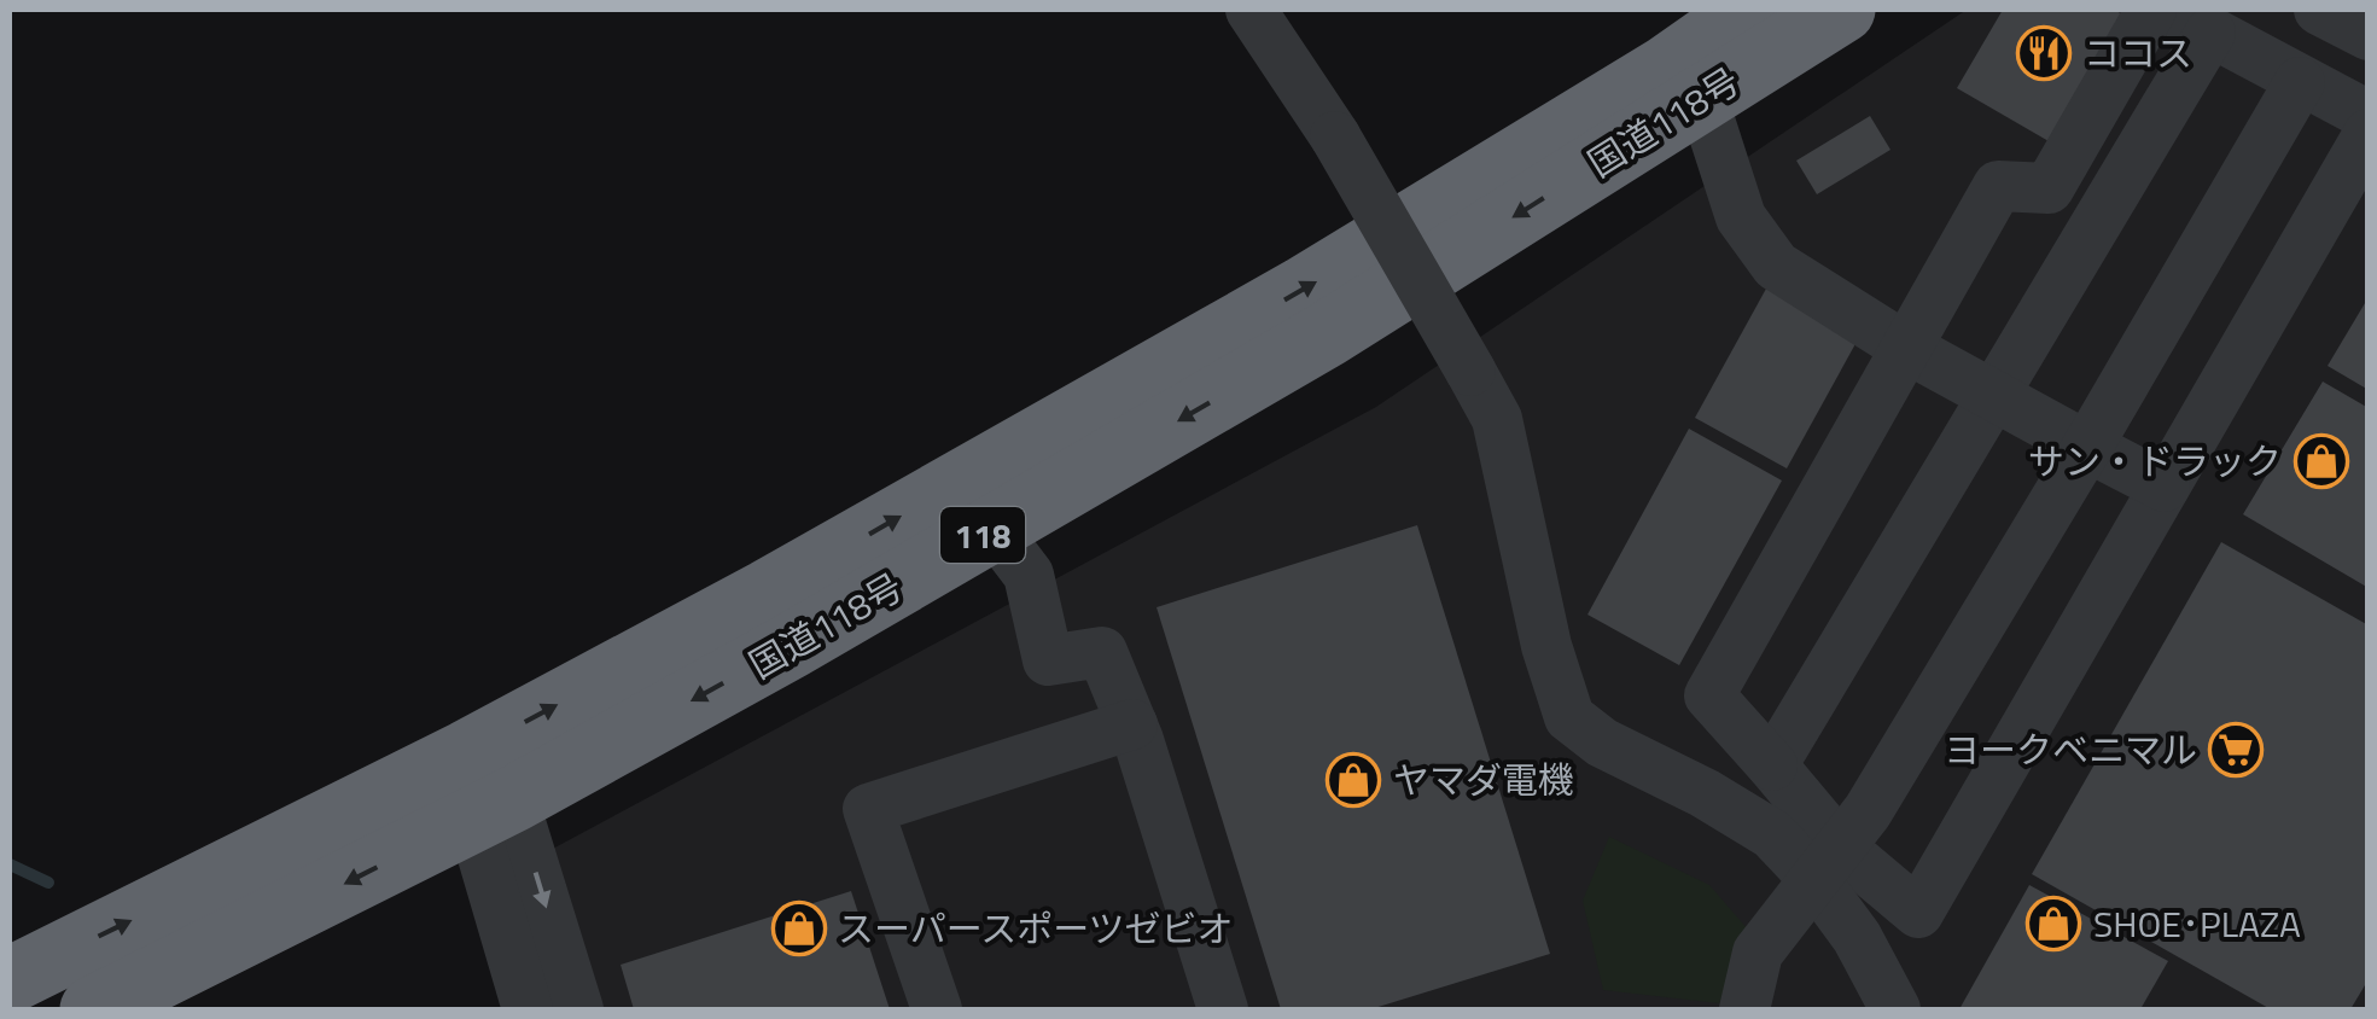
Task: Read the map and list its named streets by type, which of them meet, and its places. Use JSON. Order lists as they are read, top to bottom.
{
  "streets": {
    "highway": ["国道118号", "118"]
  },
  "places": {
    "restaurant": ["ココス"],
    "shop": [
      "サン・ドラック",
      "ヤマダ電機",
      "SHOE･PLAZA",
      "スーパースポーツゼビオ"
    ],
    "supermarket": ["ヨークベニマル"]
  }
}
